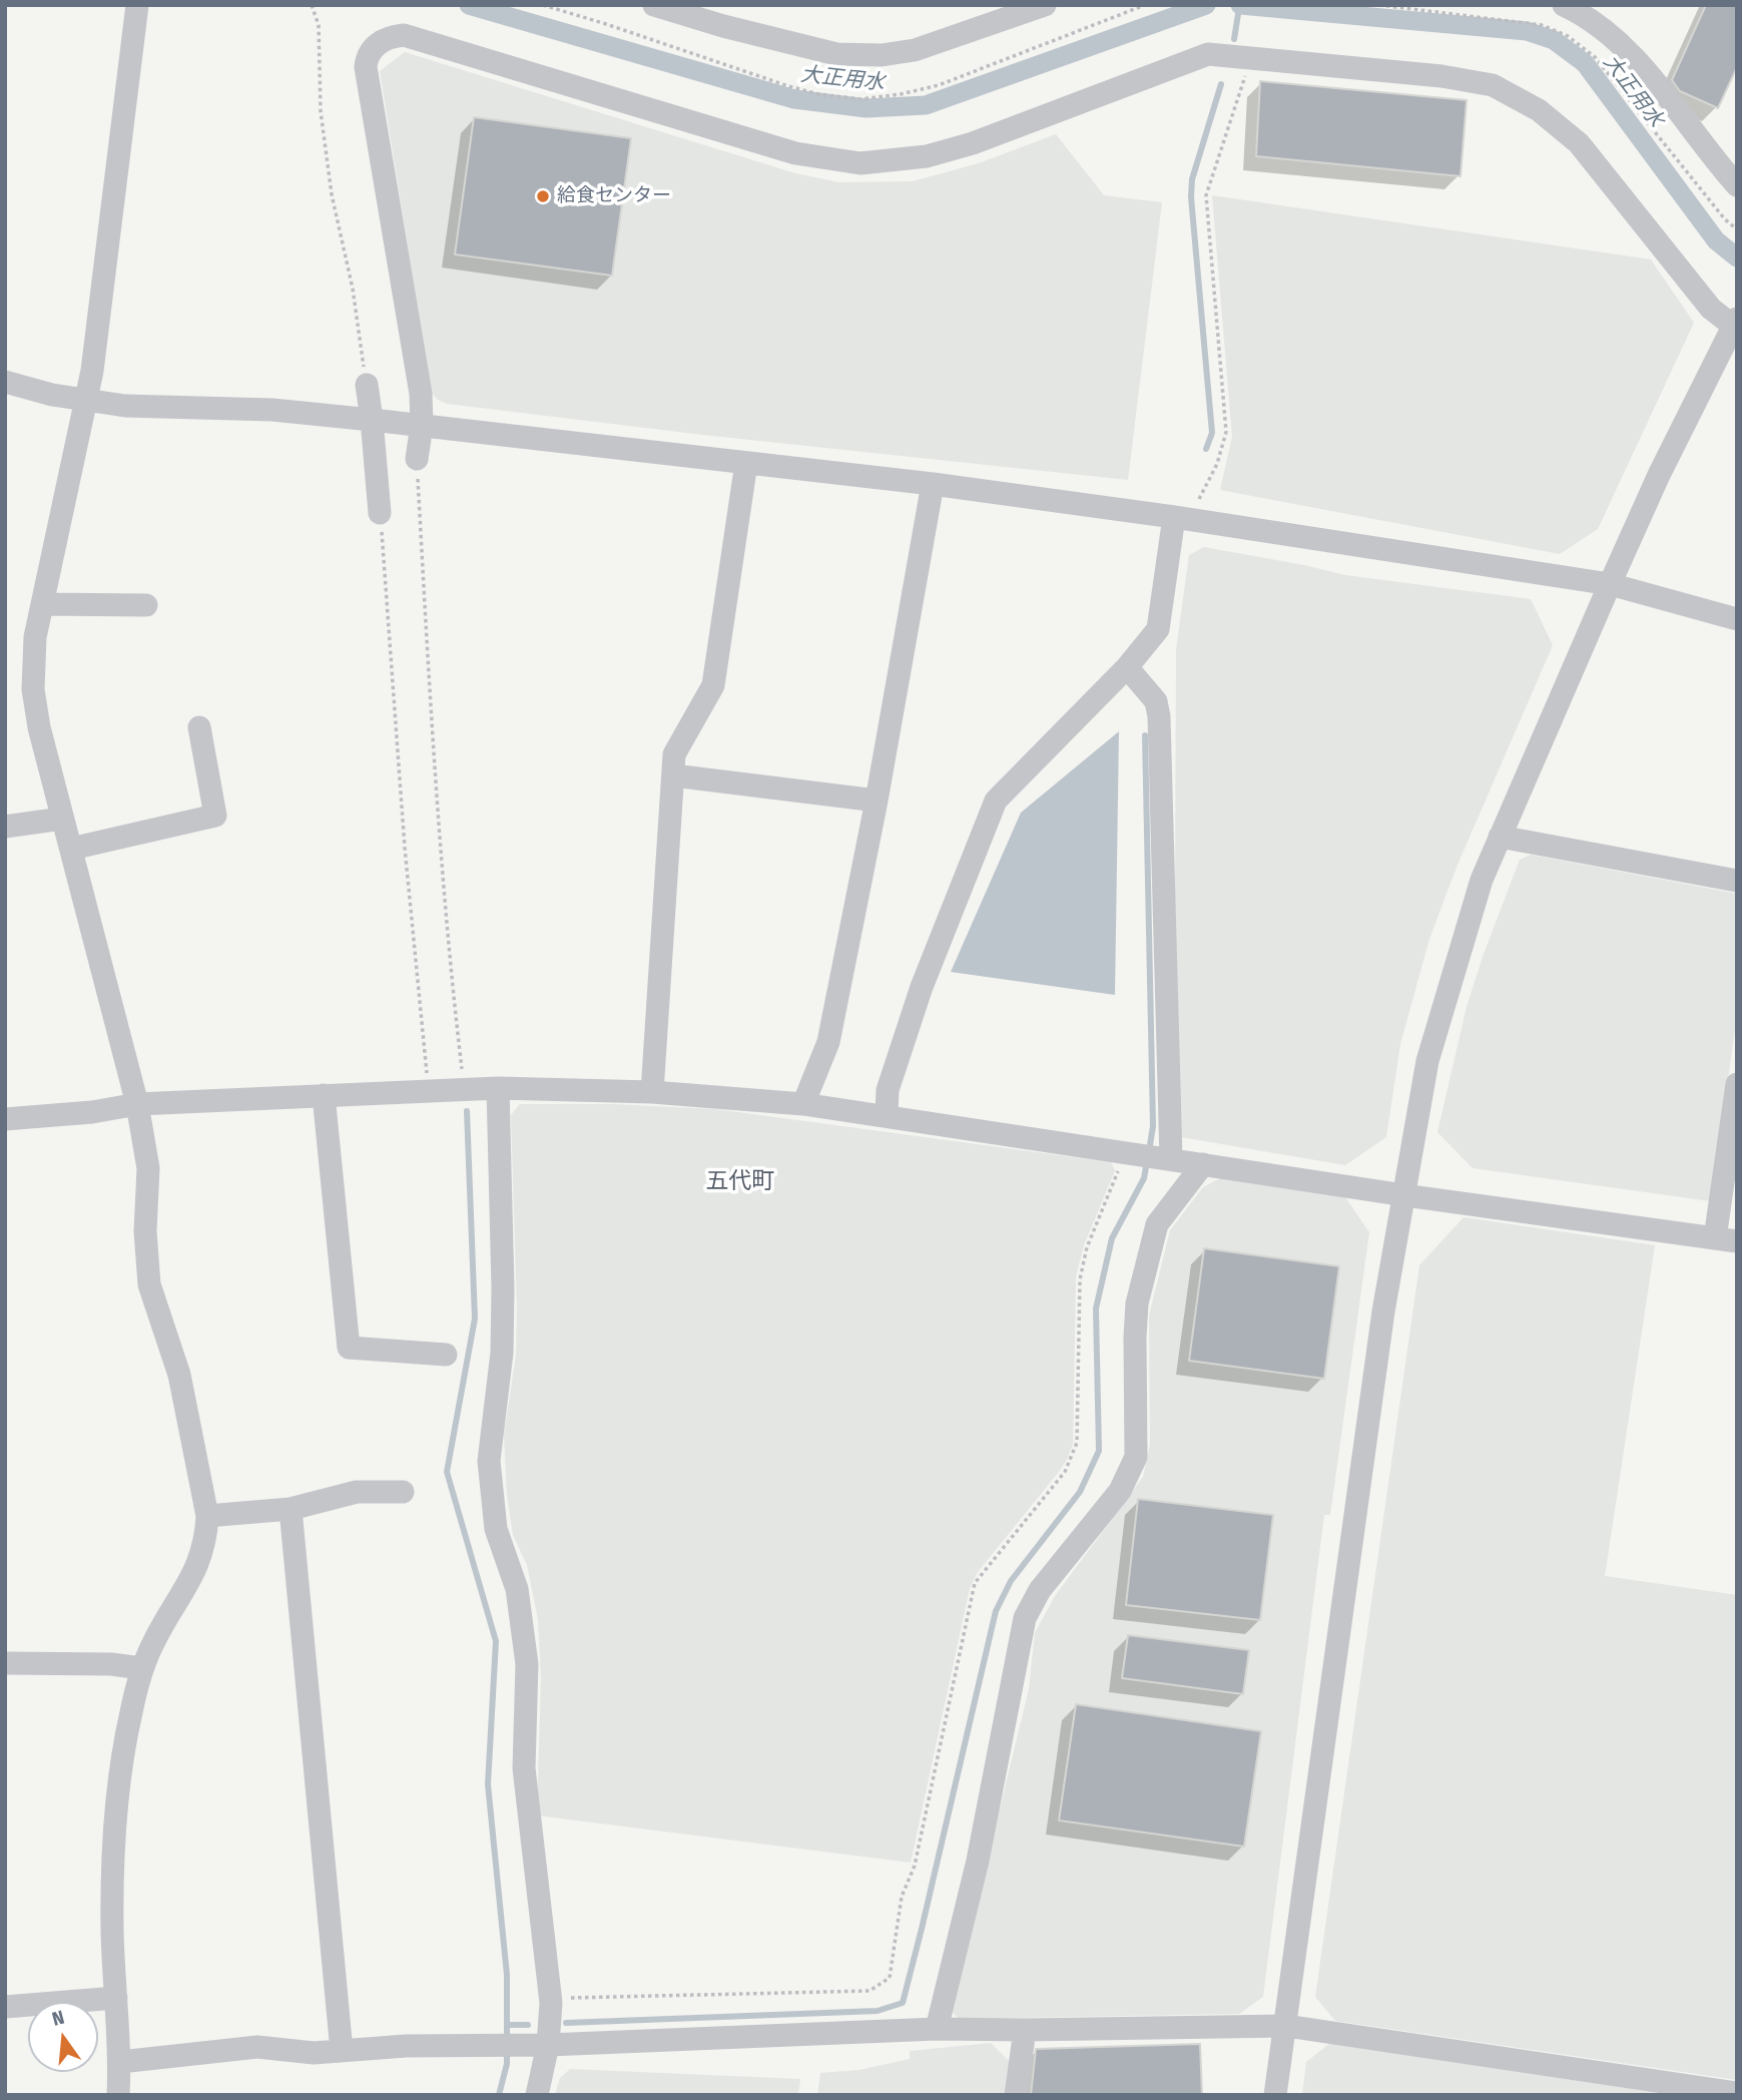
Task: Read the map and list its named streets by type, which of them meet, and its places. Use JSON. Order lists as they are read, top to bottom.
{
  "districts": ["五代町"],
  "water": ["大正用水"],
  "places": ["給食センター"],
  "north": "top"
}
